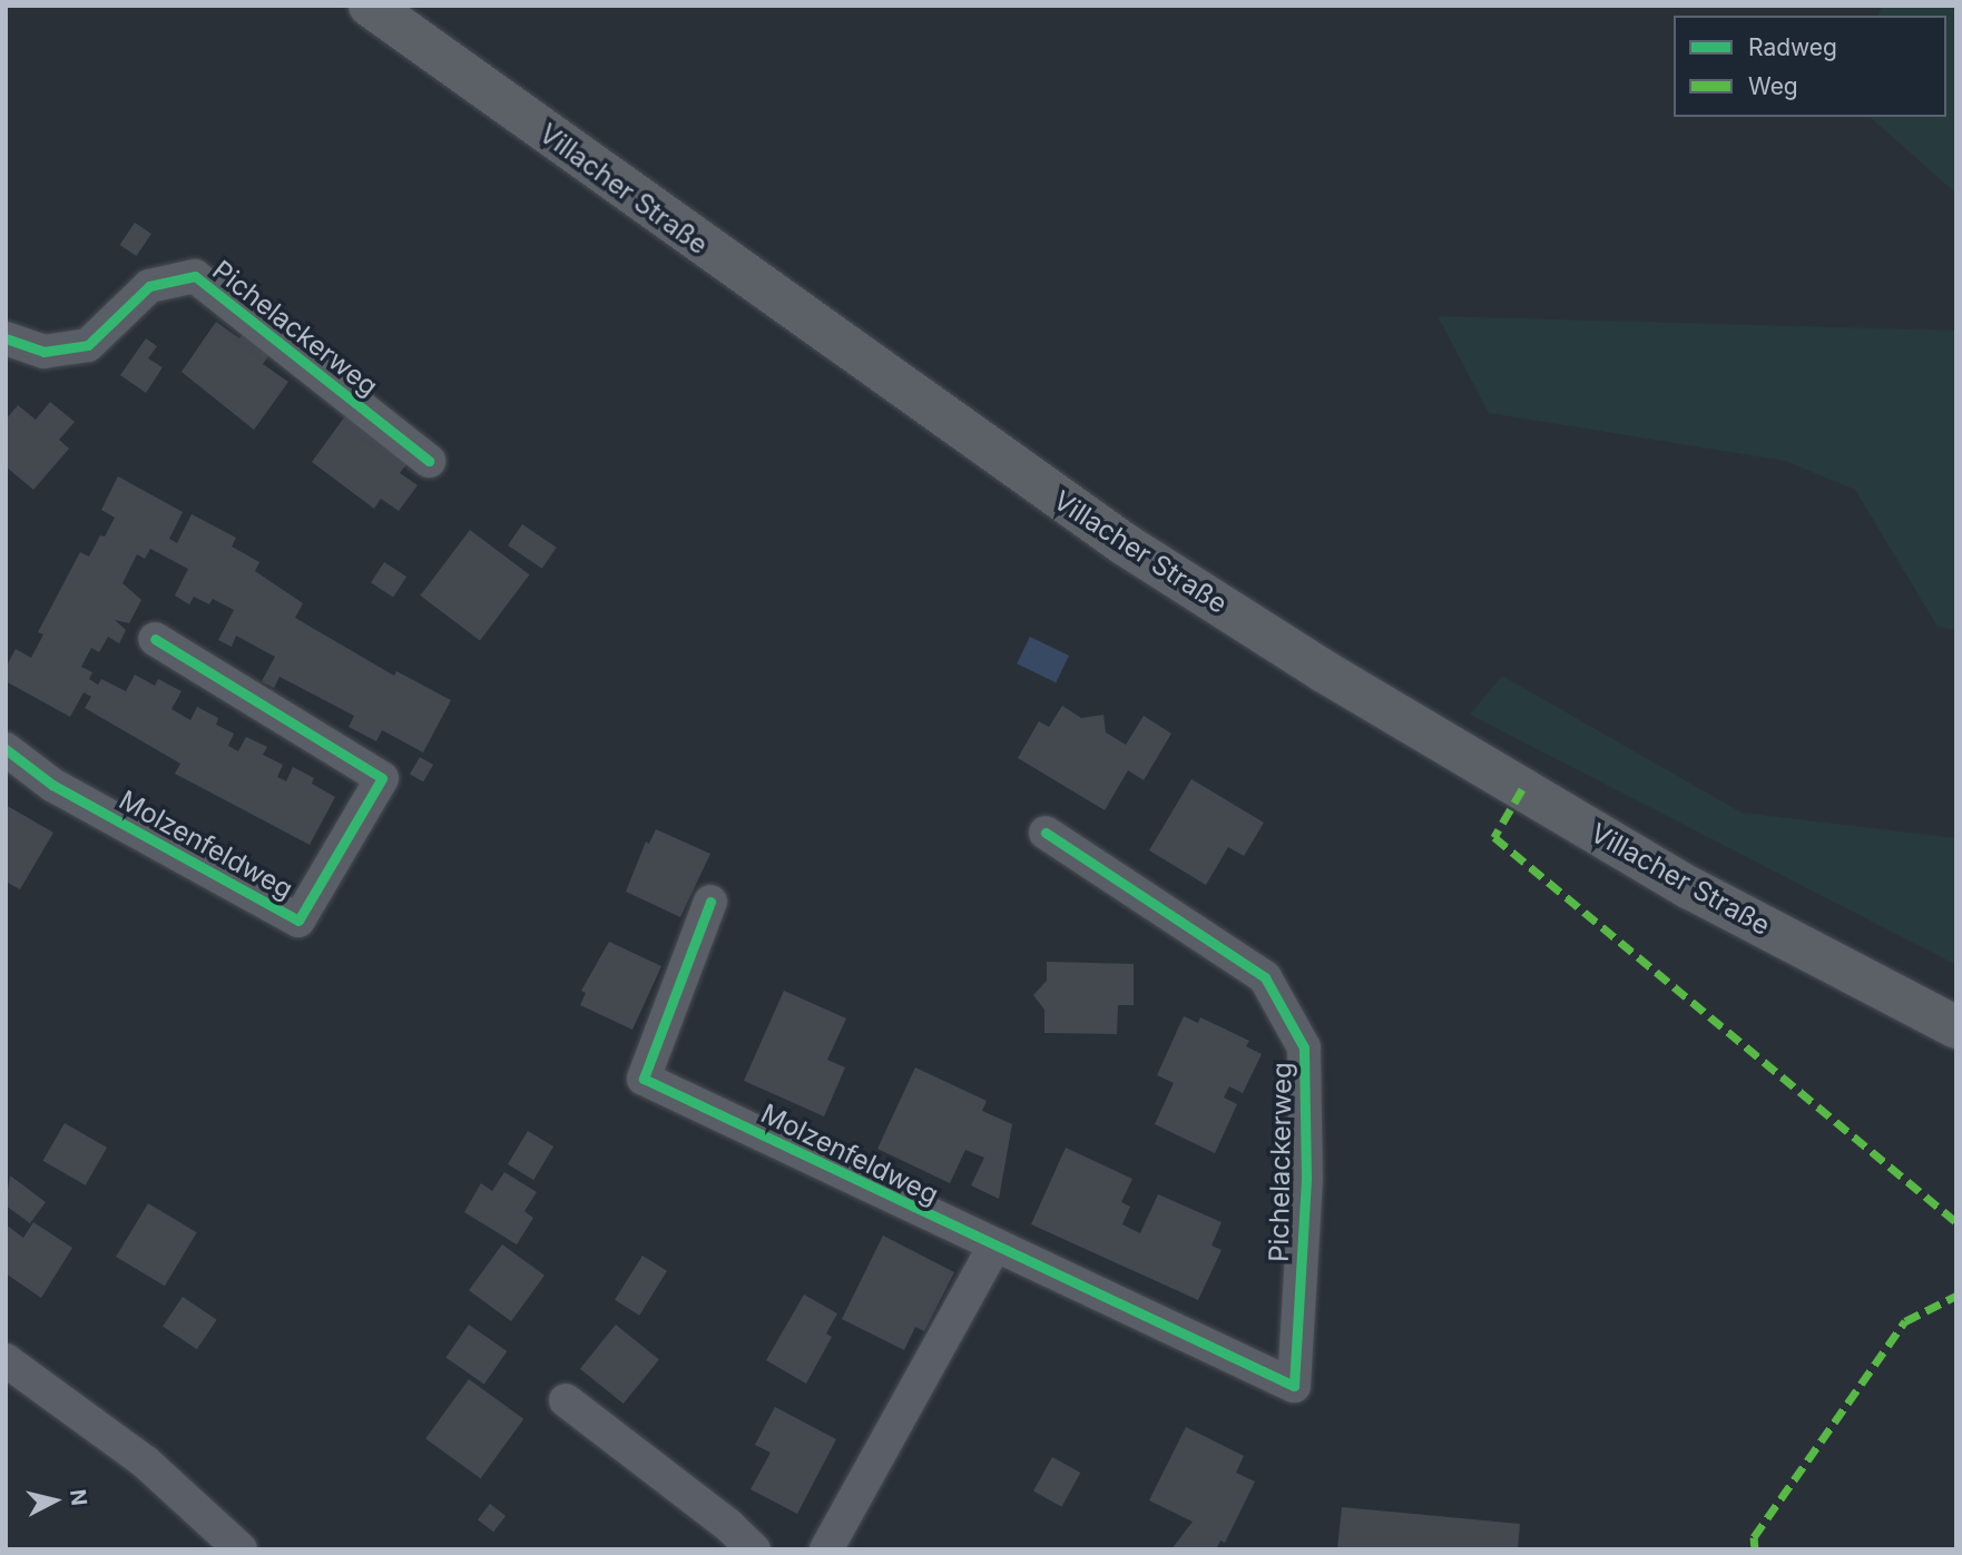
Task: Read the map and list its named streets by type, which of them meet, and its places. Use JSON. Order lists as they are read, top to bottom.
{
  "streets": {
    "main road": ["Villacher Straße"],
    "street": ["Pichelackerweg", "Molzenfeldweg"]
  },
  "crossings": [
    ["Pichelackerweg", "Molzenfeldweg"]
  ],
  "legend": ["Radweg", "Weg"],
  "north": "right"
}
